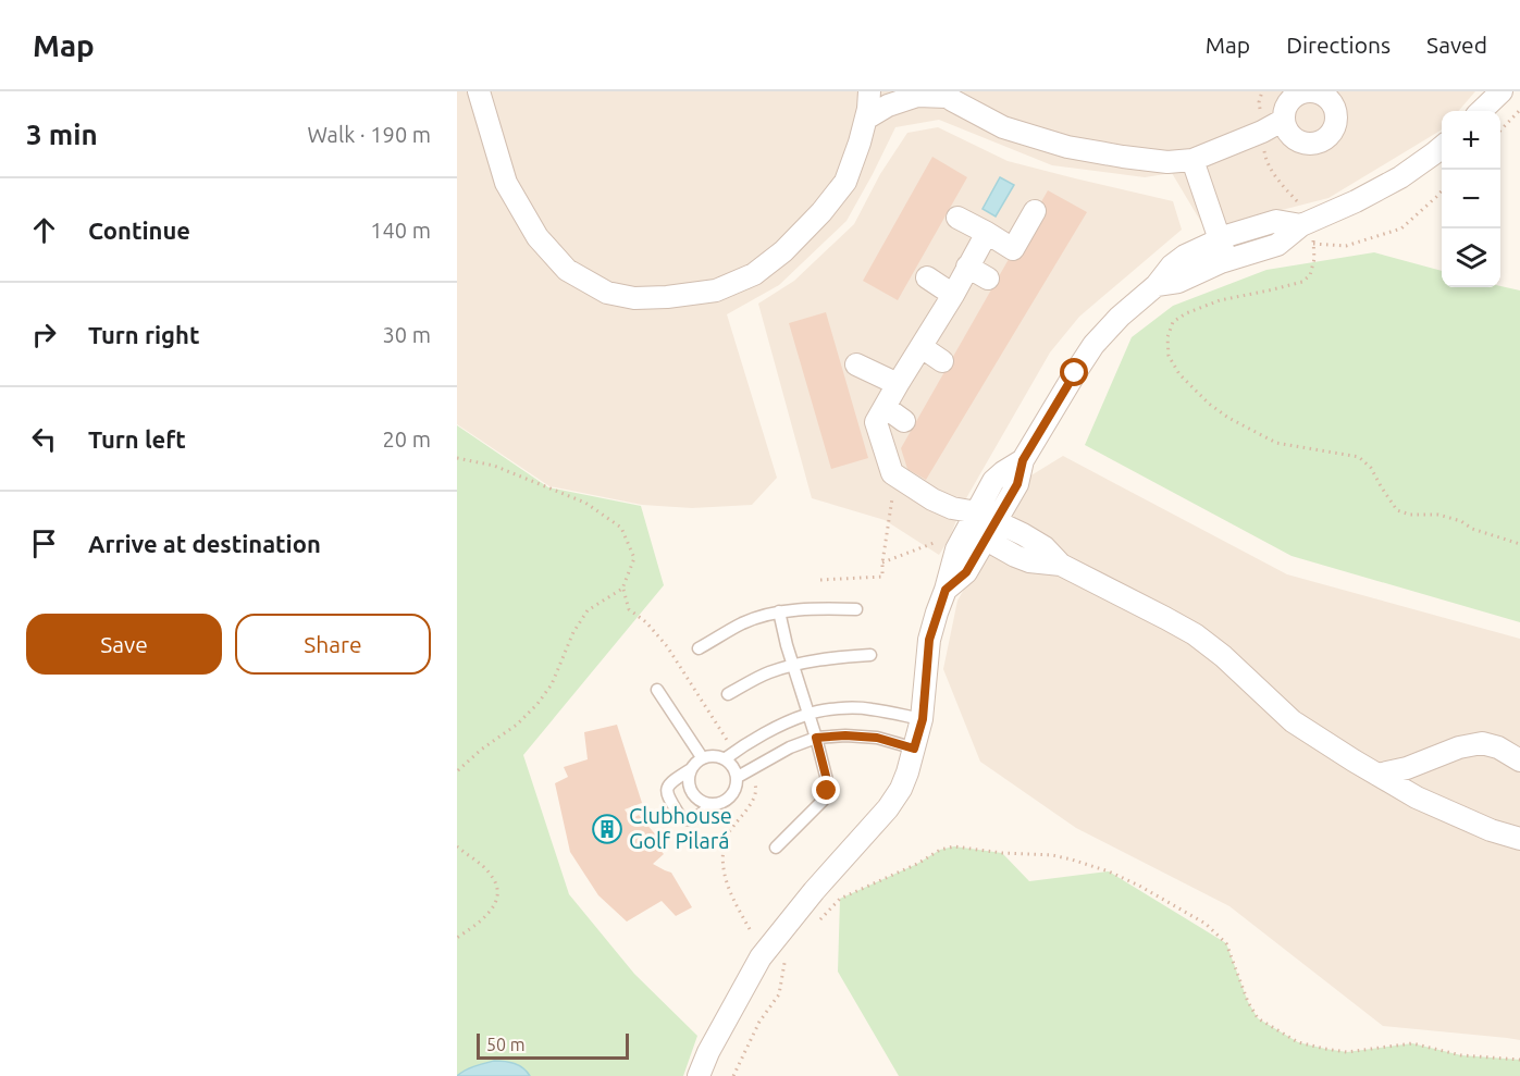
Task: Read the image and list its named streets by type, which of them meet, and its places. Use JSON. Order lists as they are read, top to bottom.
{
  "places": {
    "building": ["Clubhouse Golf Pilará"]
  },
  "scale_bar": "50 m",
  "page": {
    "header": "Map",
    "nav": ["Map", "Directions", "Saved"],
    "heading": ["3 min", "Walk · 190 m"],
    "map_buttons": ["+", "−"],
    "list": [
      ["Continue", "140 m"],
      ["Turn right", "30 m"],
      ["Turn left", "20 m"],
      "Arrive at destination"
    ],
    "buttons": ["Save", "Share"],
    "scale": "50 m"
  }
}
